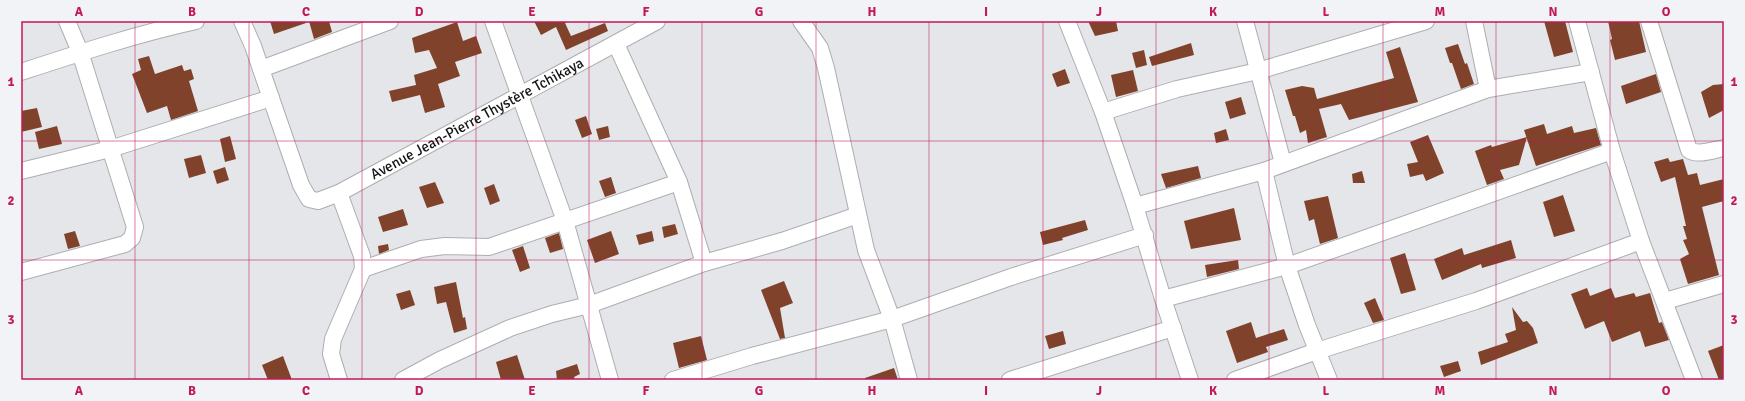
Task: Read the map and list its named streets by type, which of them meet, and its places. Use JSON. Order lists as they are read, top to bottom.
{
  "streets": {
    "street": ["Avenue Jean-Pierre Thystère Tchikaya"]
  },
  "grid": {
    "columns": [
      "A",
      "B",
      "C",
      "D",
      "E",
      "F",
      "G",
      "H",
      "I",
      "J",
      "K",
      "L",
      "M",
      "N",
      "O"
    ],
    "rows": ["1", "2", "3"]
  }
}
